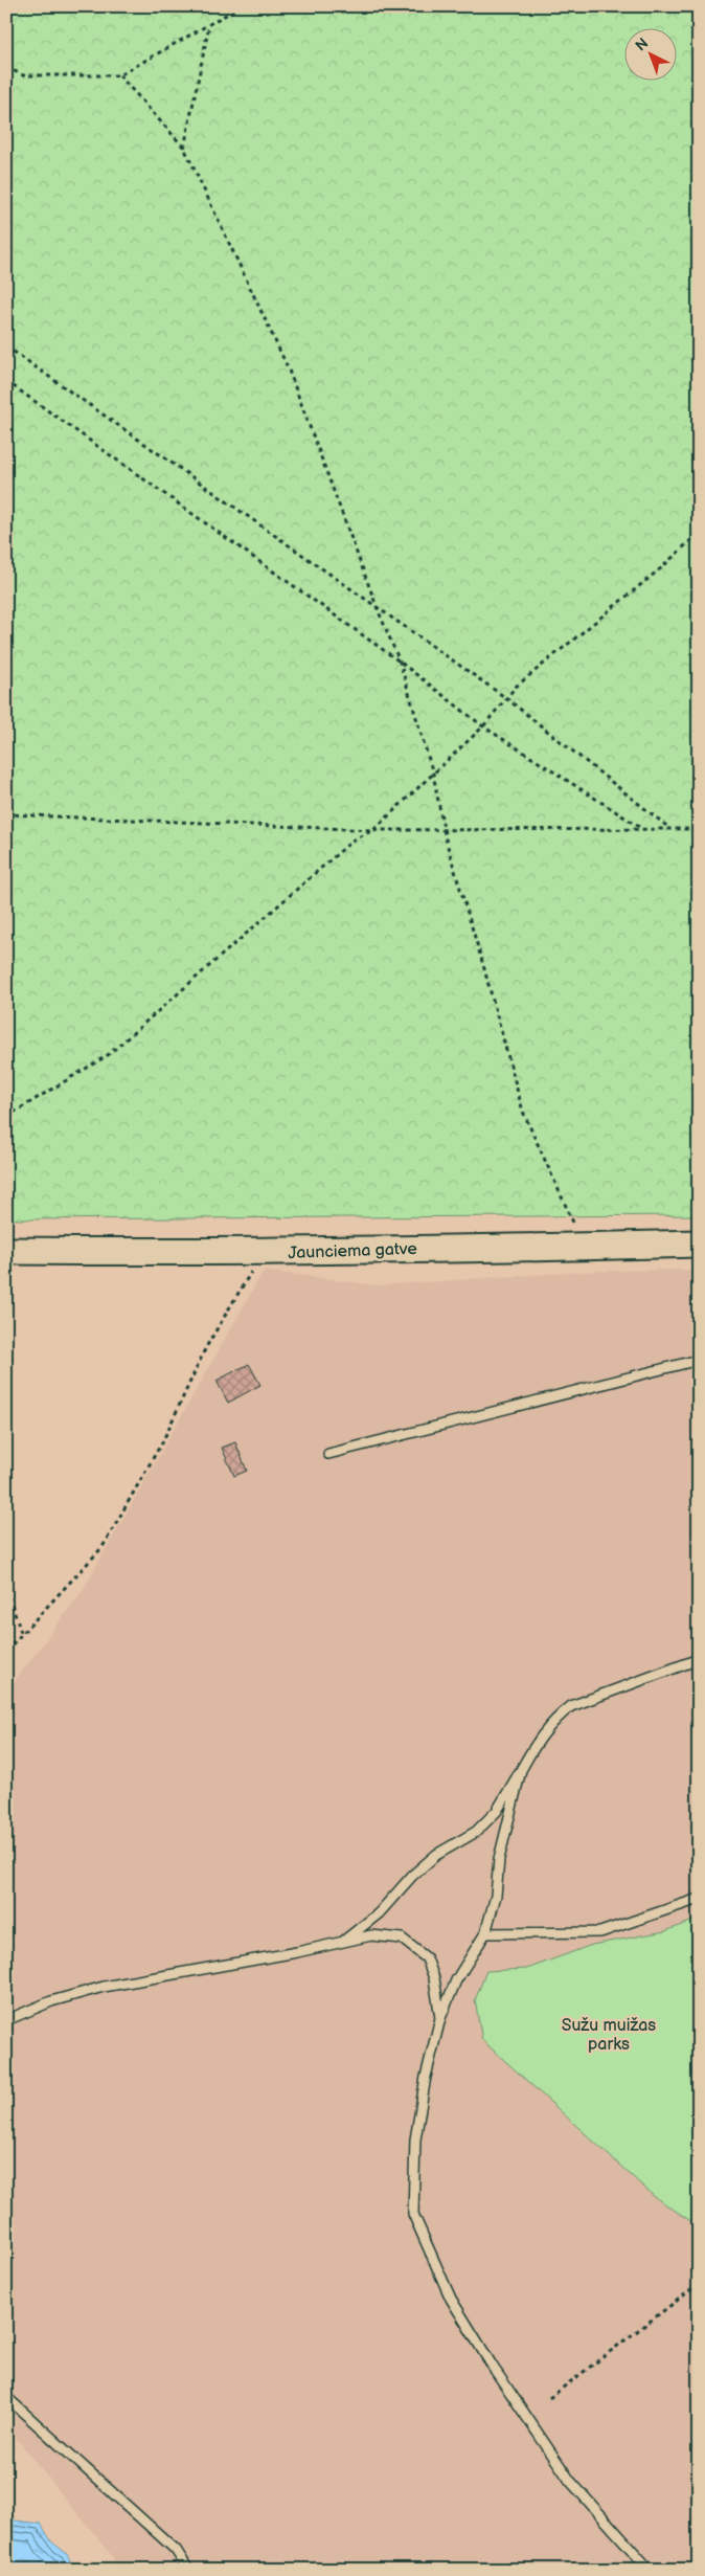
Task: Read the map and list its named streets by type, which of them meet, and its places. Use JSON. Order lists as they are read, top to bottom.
{
  "streets": {
    "main road": ["Jaunciema gatve"]
  },
  "parks": ["Sužu muižas parks"],
  "north": "top left"
}
